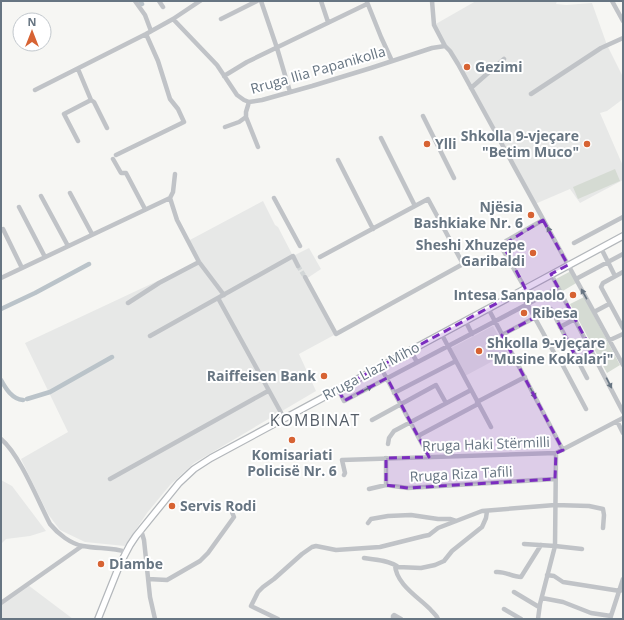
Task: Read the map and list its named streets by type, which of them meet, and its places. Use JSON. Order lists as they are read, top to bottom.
{
  "streets": {
    "main road": ["Rruga Llazi Miho"],
    "street": ["Rruga Ilia Papanikolla", "Rruga Haki Stërmilli", "Rruga Riza Tafili"]
  },
  "districts": ["KOMBINAT"],
  "places": [
    "Gezimi",
    "Ylli",
    "Shkolla 9-vjeçare \"Betim Muco\"",
    "Njësia Bashkiake Nr. 6",
    "Sheshi Xhuzepe Garibaldi",
    "Intesa Sanpaolo",
    "Ribesa",
    "Shkolla 9-vjeçare \"Musine Kokalari\"",
    "Raiffeisen Bank",
    "Komisariati Policisë Nr. 6",
    "Servis Rodi",
    "Diambe"
  ],
  "north": "top"
}
